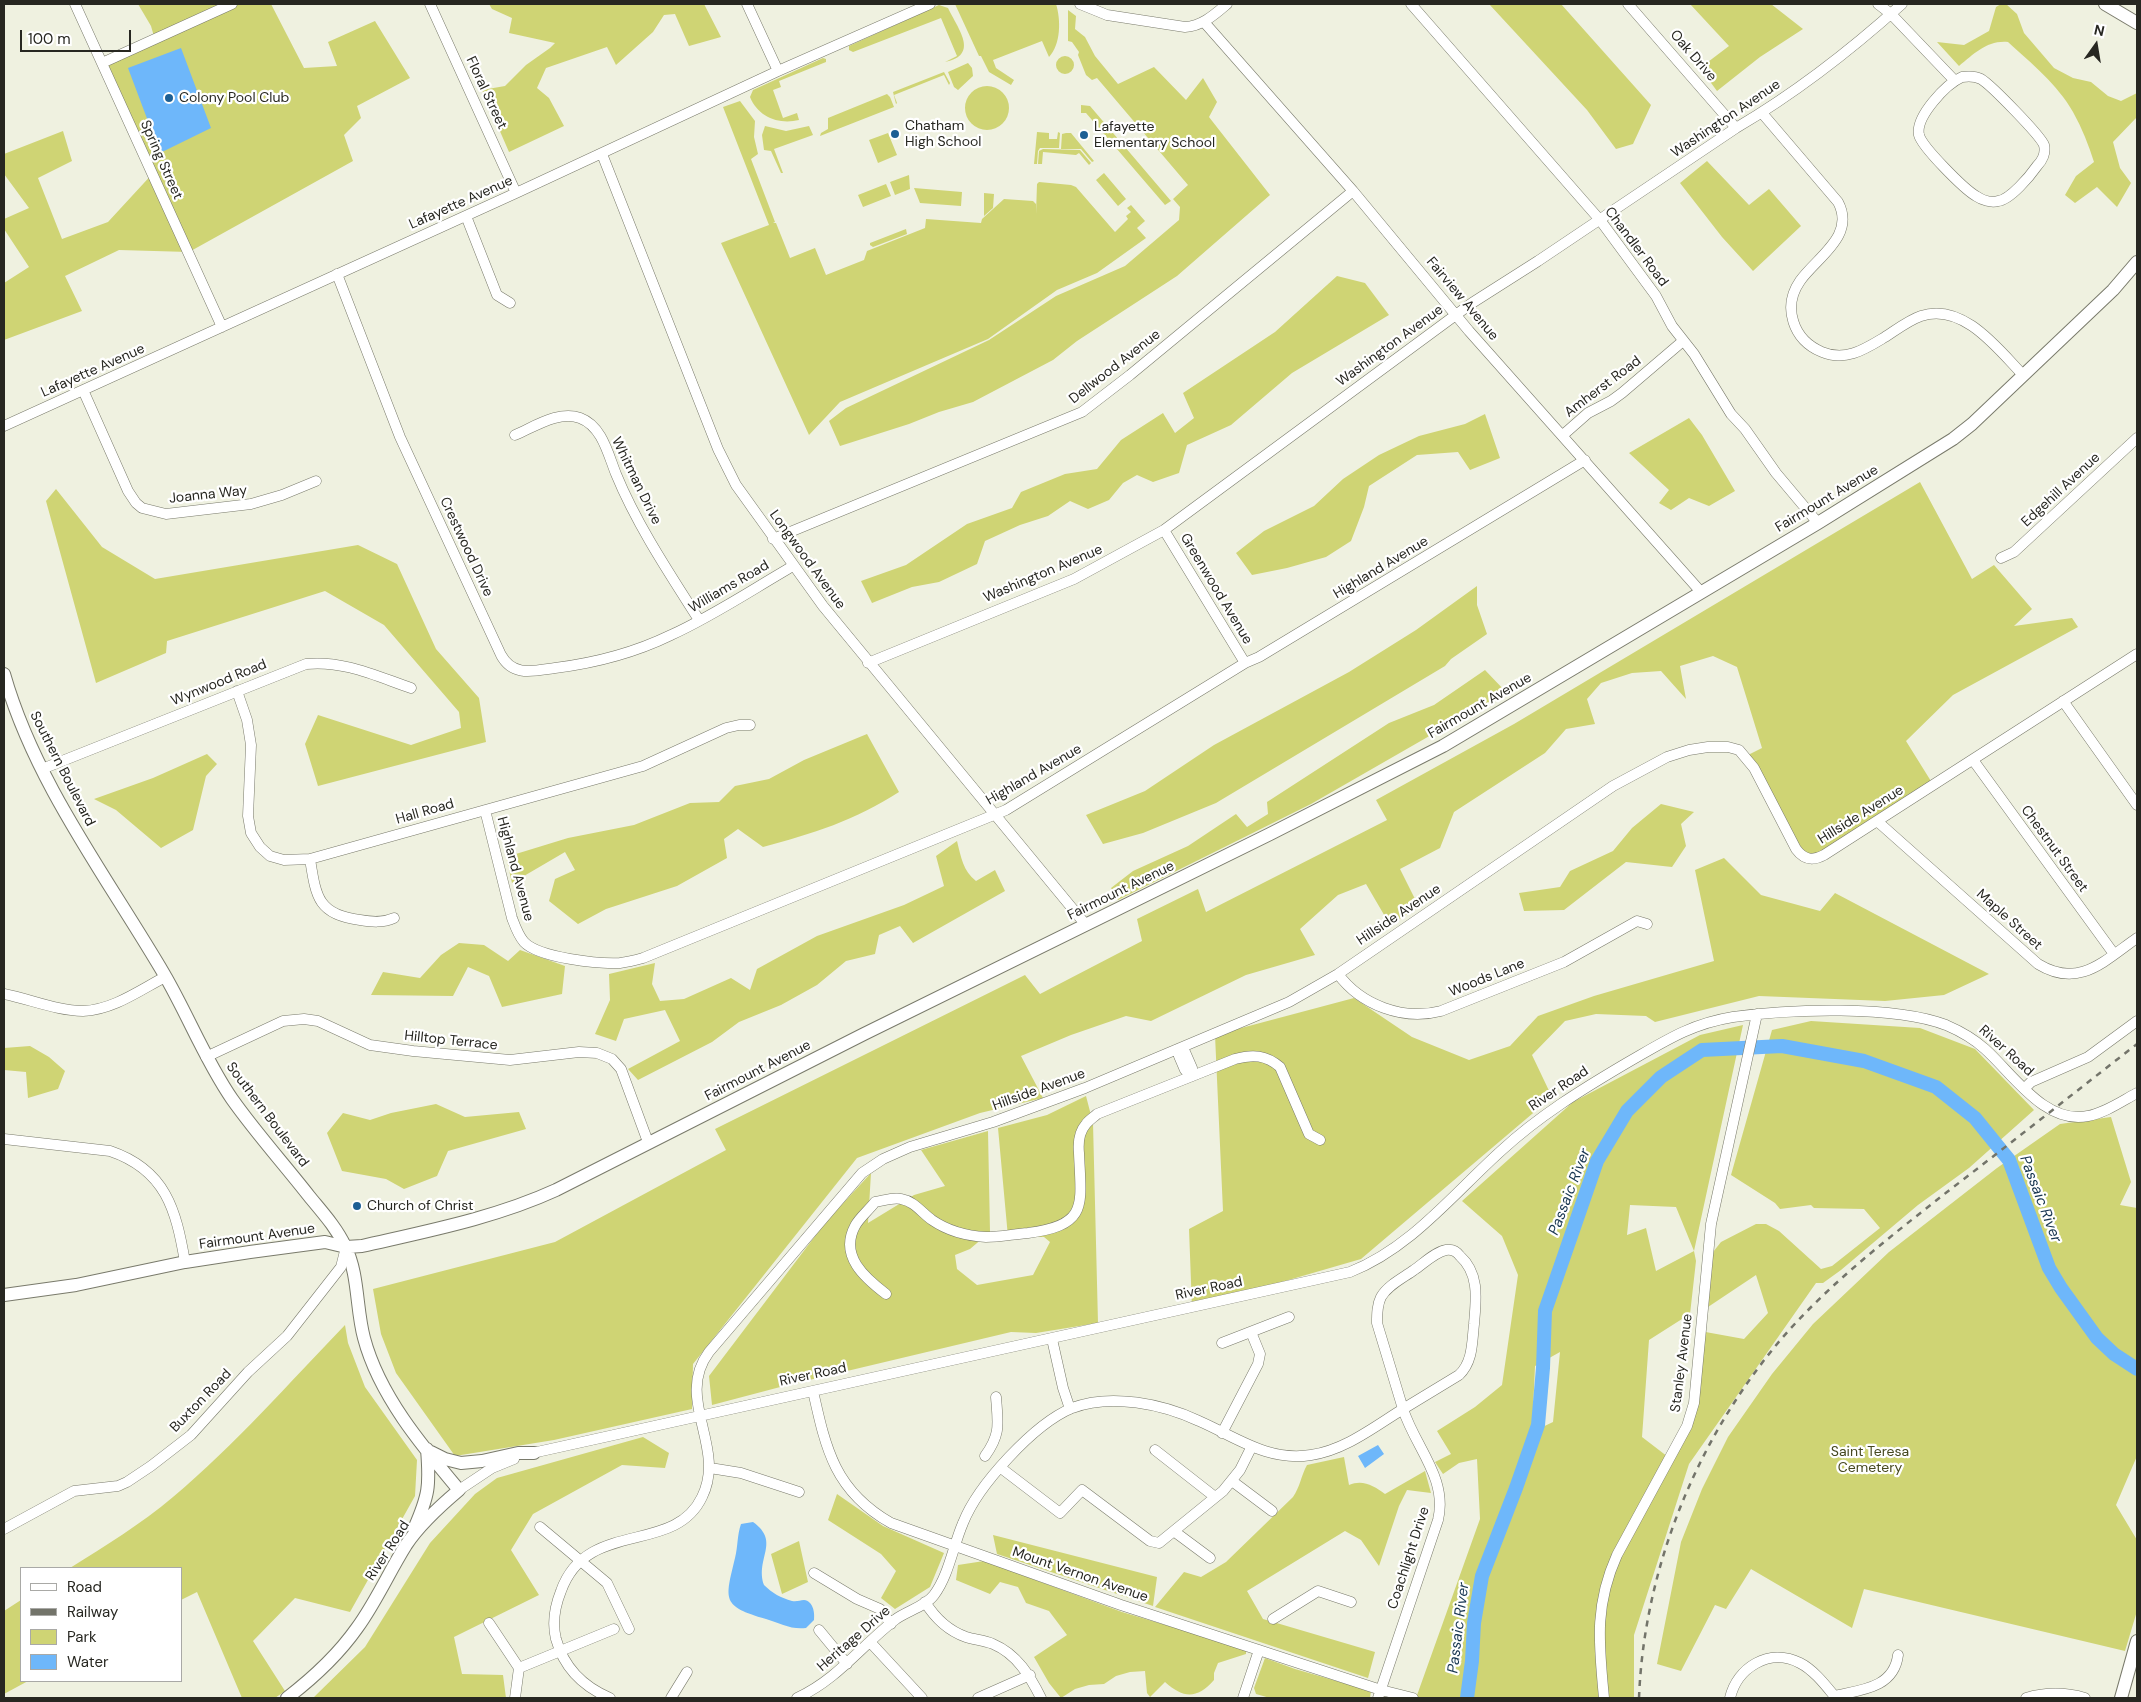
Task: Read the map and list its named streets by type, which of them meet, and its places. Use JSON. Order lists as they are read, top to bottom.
{
  "streets": {
    "main road": ["Fairmount Avenue", "Southern Boulevard", "River Road"],
    "street": [
      "Oak Drive",
      "Floral Street",
      "Washington Avenue",
      "Spring Street",
      "Lafayette Avenue",
      "Chandler Road",
      "Fairview Avenue",
      "Dellwood Avenue",
      "Amherst Road",
      "Whitman Drive",
      "Edgehill Avenue",
      "Joanna Way",
      "Crestwood Drive",
      "Longwood Avenue",
      "Highland Avenue",
      "Williams Road",
      "Greenwood Avenue",
      "Wynwood Road",
      "Hall Road",
      "Hillside Avenue",
      "Chestnut Street",
      "Maple Street",
      "Woods Lane",
      "Hilltop Terrace",
      "Stanley Avenue",
      "Buxton Road",
      "Coachlight Drive",
      "Mount Vernon Avenue",
      "Heritage Drive"
    ]
  },
  "crossings": [
    ["Oak Drive", "Washington Avenue"],
    ["Floral Street", "Lafayette Avenue"],
    ["Washington Avenue", "Chandler Road"],
    ["Washington Avenue", "Fairview Avenue"],
    ["Washington Avenue", "Longwood Avenue"],
    ["Washington Avenue", "Greenwood Avenue"],
    ["Spring Street", "Lafayette Avenue"],
    ["Lafayette Avenue", "Joanna Way"],
    ["Lafayette Avenue", "Crestwood Drive"],
    ["Lafayette Avenue", "Longwood Avenue"],
    ["Chandler Road", "Amherst Road"],
    ["Chandler Road", "Fairmount Avenue"],
    ["Fairview Avenue", "Dellwood Avenue"],
    ["Fairview Avenue", "Amherst Road"],
    ["Fairview Avenue", "Fairmount Avenue"],
    ["Fairview Avenue", "Highland Avenue"],
    ["Dellwood Avenue", "Longwood Avenue"],
    ["Whitman Drive", "Williams Road"],
    ["Fairmount Avenue", "Longwood Avenue"],
    ["Fairmount Avenue", "Southern Boulevard"],
    ["Fairmount Avenue", "Hilltop Terrace"],
    ["Fairmount Avenue", "Buxton Road"],
    ["Crestwood Drive", "Williams Road"],
    ["Longwood Avenue", "Highland Avenue"],
    ["Longwood Avenue", "Williams Road"],
    ["Highland Avenue", "Greenwood Avenue"],
    ["Highland Avenue", "Hall Road"],
    ["Wynwood Road", "Southern Boulevard"],
    ["Wynwood Road", "Hall Road"],
    ["Southern Boulevard", "Hilltop Terrace"],
    ["Southern Boulevard", "River Road"],
    ["Southern Boulevard", "Buxton Road"],
    ["Hillside Avenue", "Chestnut Street"],
    ["Hillside Avenue", "Maple Street"],
    ["Hillside Avenue", "Woods Lane"],
    ["Hillside Avenue", "River Road"],
    ["Chestnut Street", "Maple Street"],
    ["River Road", "Stanley Avenue"],
    ["River Road", "Mount Vernon Avenue"],
    ["Coachlight Drive", "Mount Vernon Avenue"],
    ["Coachlight Drive", "Heritage Drive"],
    ["Mount Vernon Avenue", "Heritage Drive"]
  ],
  "water": ["Passaic River"],
  "parks": ["Saint Teresa Cemetery"],
  "places": [
    "Colony Pool Club",
    "Chatham High School",
    "Lafayette Elementary School",
    "Church of Christ"
  ],
  "legend": [
    "Road",
    "Railway",
    "Park",
    "Water"
  ],
  "scale_bar": "100 m",
  "north": "top"
}
